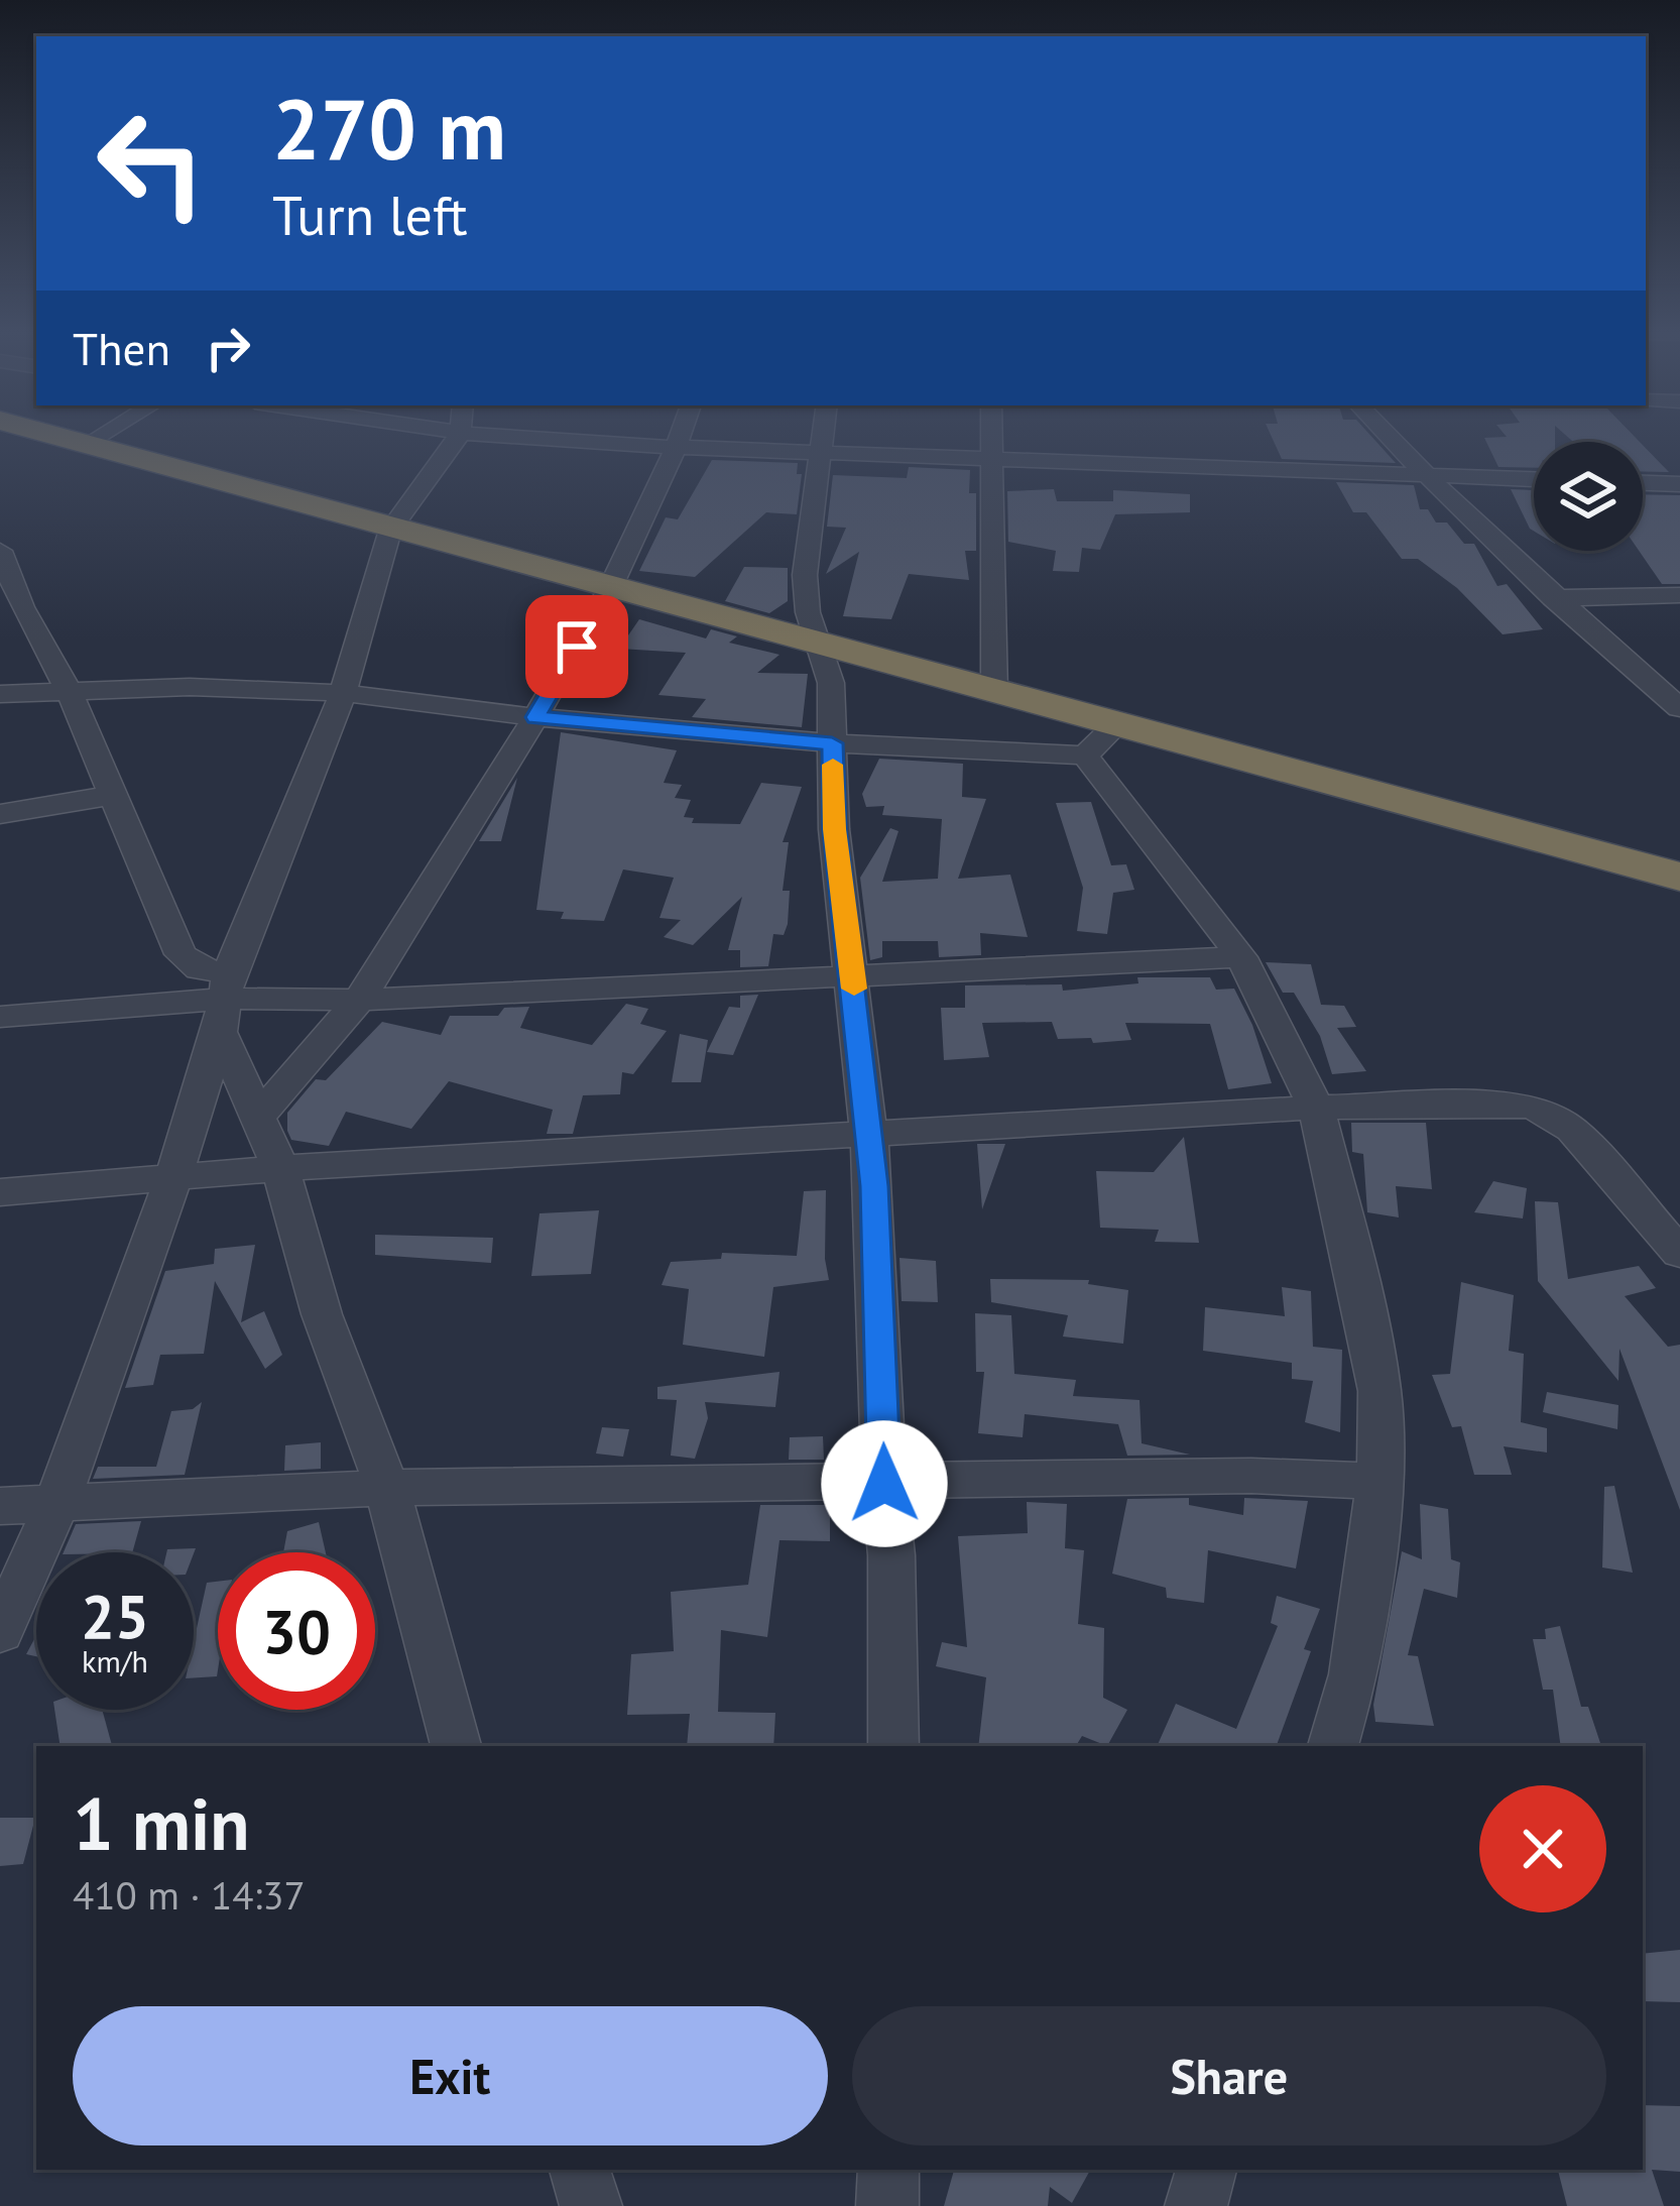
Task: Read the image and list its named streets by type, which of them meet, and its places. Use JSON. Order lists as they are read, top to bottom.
{
  "page": {
    "turn": ["270 m", "Turn left"],
    "then": "Then",
    "speed": "25 km/h",
    "limit": "30",
    "heading": ["1 min", "410 m · 14:37"],
    "buttons": ["Exit", "Share"]
  }
}
